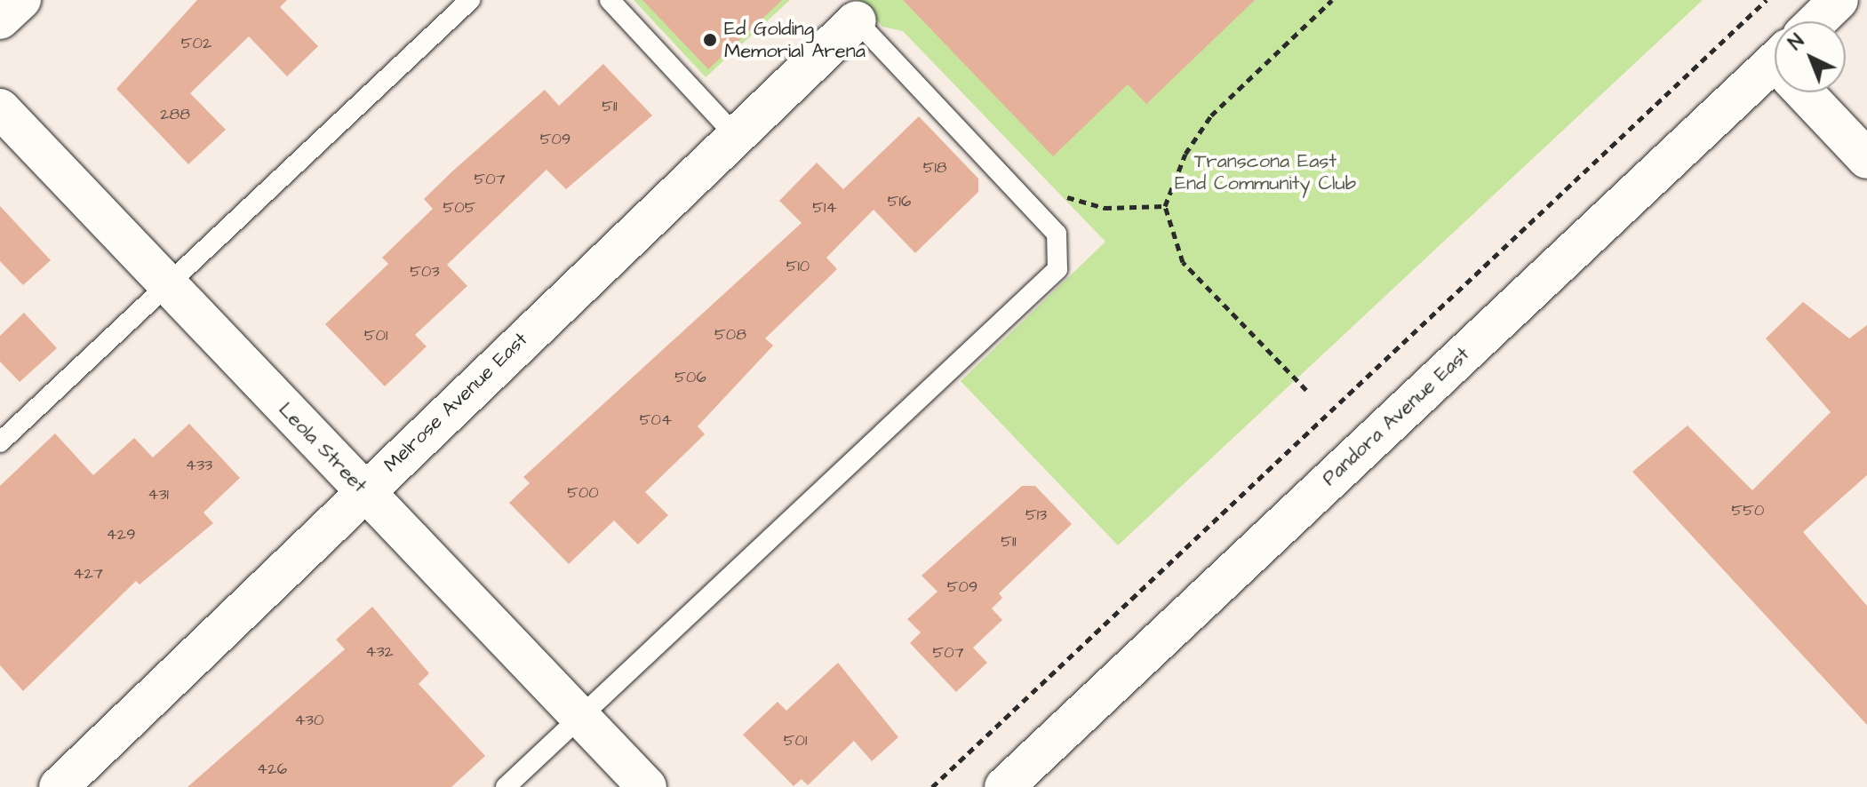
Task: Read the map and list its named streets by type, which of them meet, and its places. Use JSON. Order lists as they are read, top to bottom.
{
  "streets": {
    "street": ["Melrose Avenue East", "Pandora Avenue East", "Leola Street"]
  },
  "crossings": [
    ["Melrose Avenue East", "Leola Street"]
  ],
  "parks": ["Transcona East End Community Club"],
  "places": ["Ed Golding Memorial Arena"],
  "house_numbers": [
    "502",
    "511",
    "288",
    "509",
    "518",
    "507",
    "516",
    "505",
    "514",
    "510",
    "503",
    "508",
    "501",
    "506",
    "504",
    "433",
    "500",
    "431",
    "550",
    "513",
    "429",
    "511",
    "427",
    "509",
    "432",
    "507",
    "430",
    "501",
    "426"
  ],
  "north": "top left"
}
